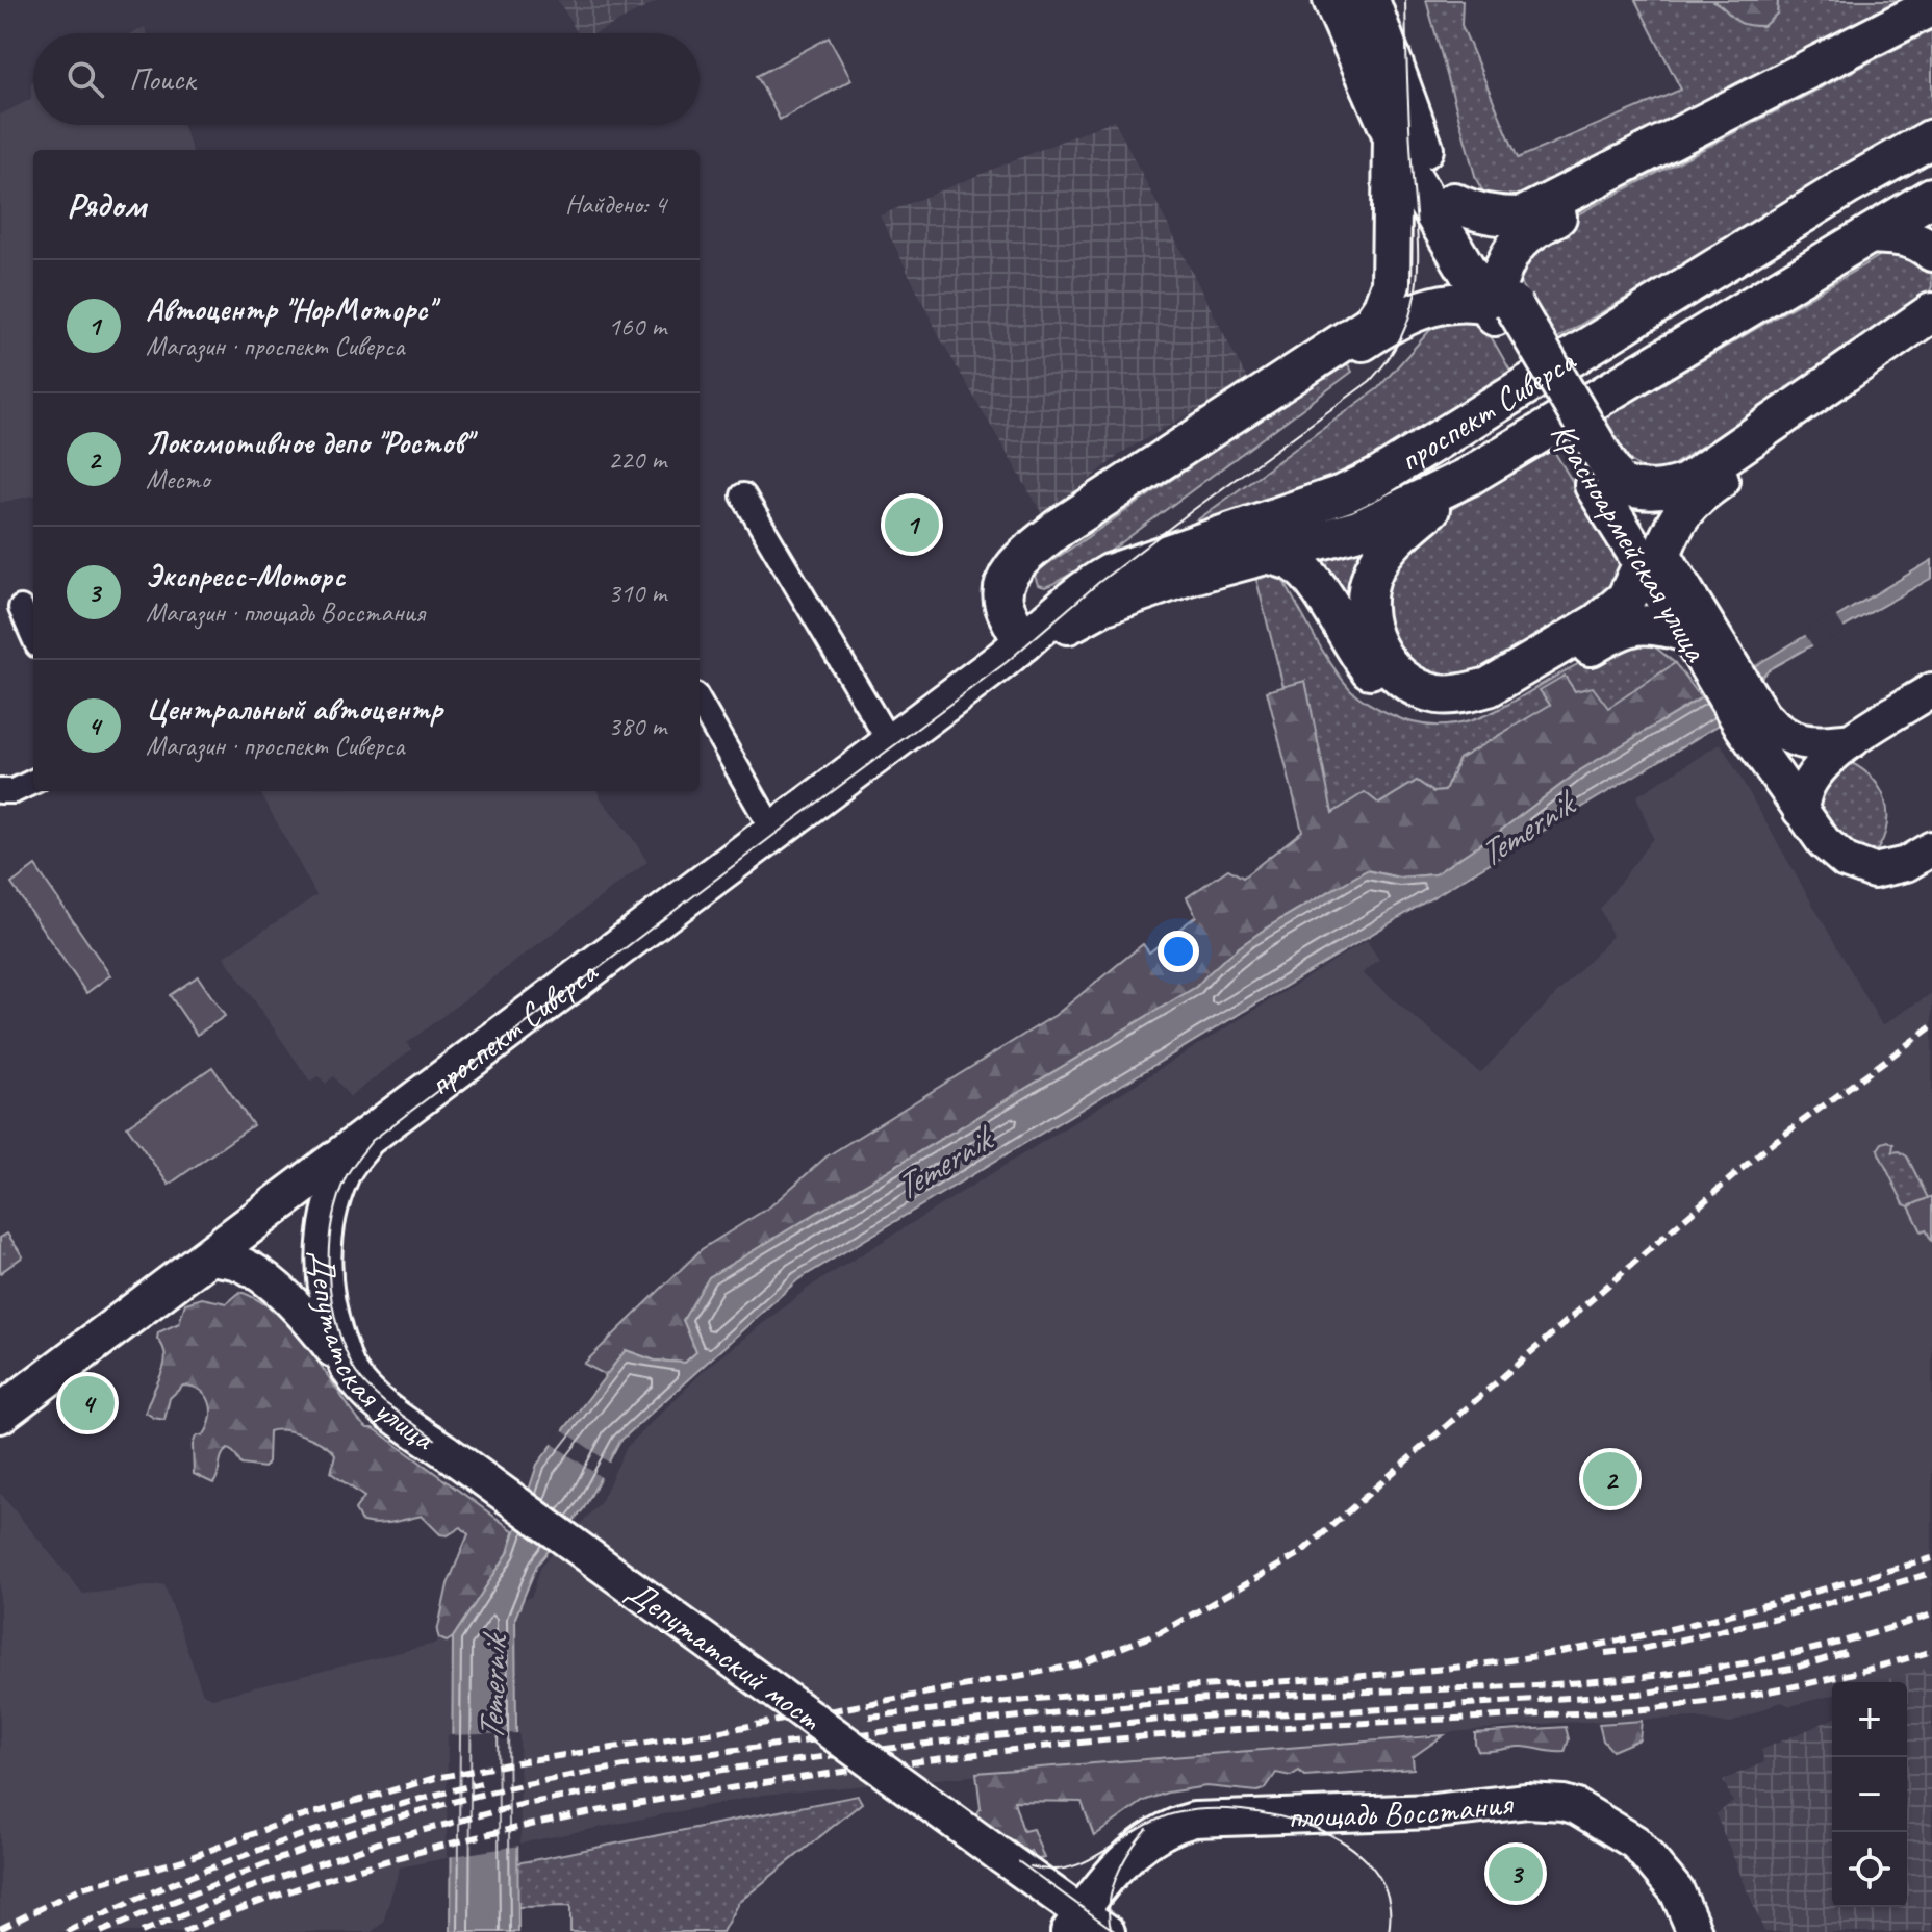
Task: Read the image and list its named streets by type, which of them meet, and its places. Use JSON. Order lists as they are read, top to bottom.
{
  "streets": {
    "main road": ["проспект Сиверса", "Красноармейская улица"],
    "street": ["Депутатская улица", "Депутатский мост", "площадь Восстания"]
  },
  "crossings": [
    ["проспект Сиверса", "Депутатская улица"],
    ["Депутатская улица", "Депутатский мост"],
    ["Депутатский мост", "площадь Восстания"]
  ],
  "water": ["Temernik"],
  "page": {
    "search": "Поиск",
    "heading": ["Рядом", "Найдено: 4"],
    "list": [
      {
        "mark": "1",
        "name": "Автоцентр \"НорМоторс\"",
        "note": "Магазин · проспект Сиверса",
        "value": "160 m"
      },
      {
        "mark": "2",
        "name": "Локомотивное депо \"Ростов\"",
        "note": "Место",
        "value": "220 m"
      },
      {
        "mark": "3",
        "name": "Экспресс-Моторс",
        "note": "Магазин · площадь Восстания",
        "value": "310 m"
      },
      {
        "mark": "4",
        "name": "Центральный автоцентр",
        "note": "Магазин · проспект Сиверса",
        "value": "380 m"
      }
    ],
    "pins": [
      "1",
      "4",
      "2",
      "3"
    ],
    "map_buttons": ["+", "−"]
  }
}
